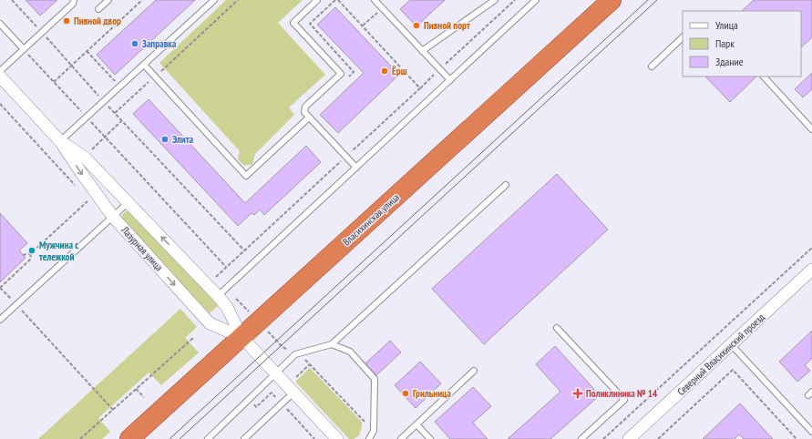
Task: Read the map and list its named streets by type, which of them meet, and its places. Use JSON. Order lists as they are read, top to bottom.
{
  "streets": {
    "highway": ["Власихинская улица"],
    "street": ["Лазурная улица", "Северный Власихинский проезд"]
  },
  "crossings": [
    ["Власихинская улица", "Лазурная улица"]
  ],
  "places": {
    "other": [
      "Пивной двор",
      "Пивной порт",
      "Заправка",
      "Ёрш",
      "Элита",
      "Мужчина с тележкой",
      "Грильница"
    ],
    "health": ["Поликлиника № 14"]
  },
  "legend": ["Улица", "Парк", "Здание"]
}
